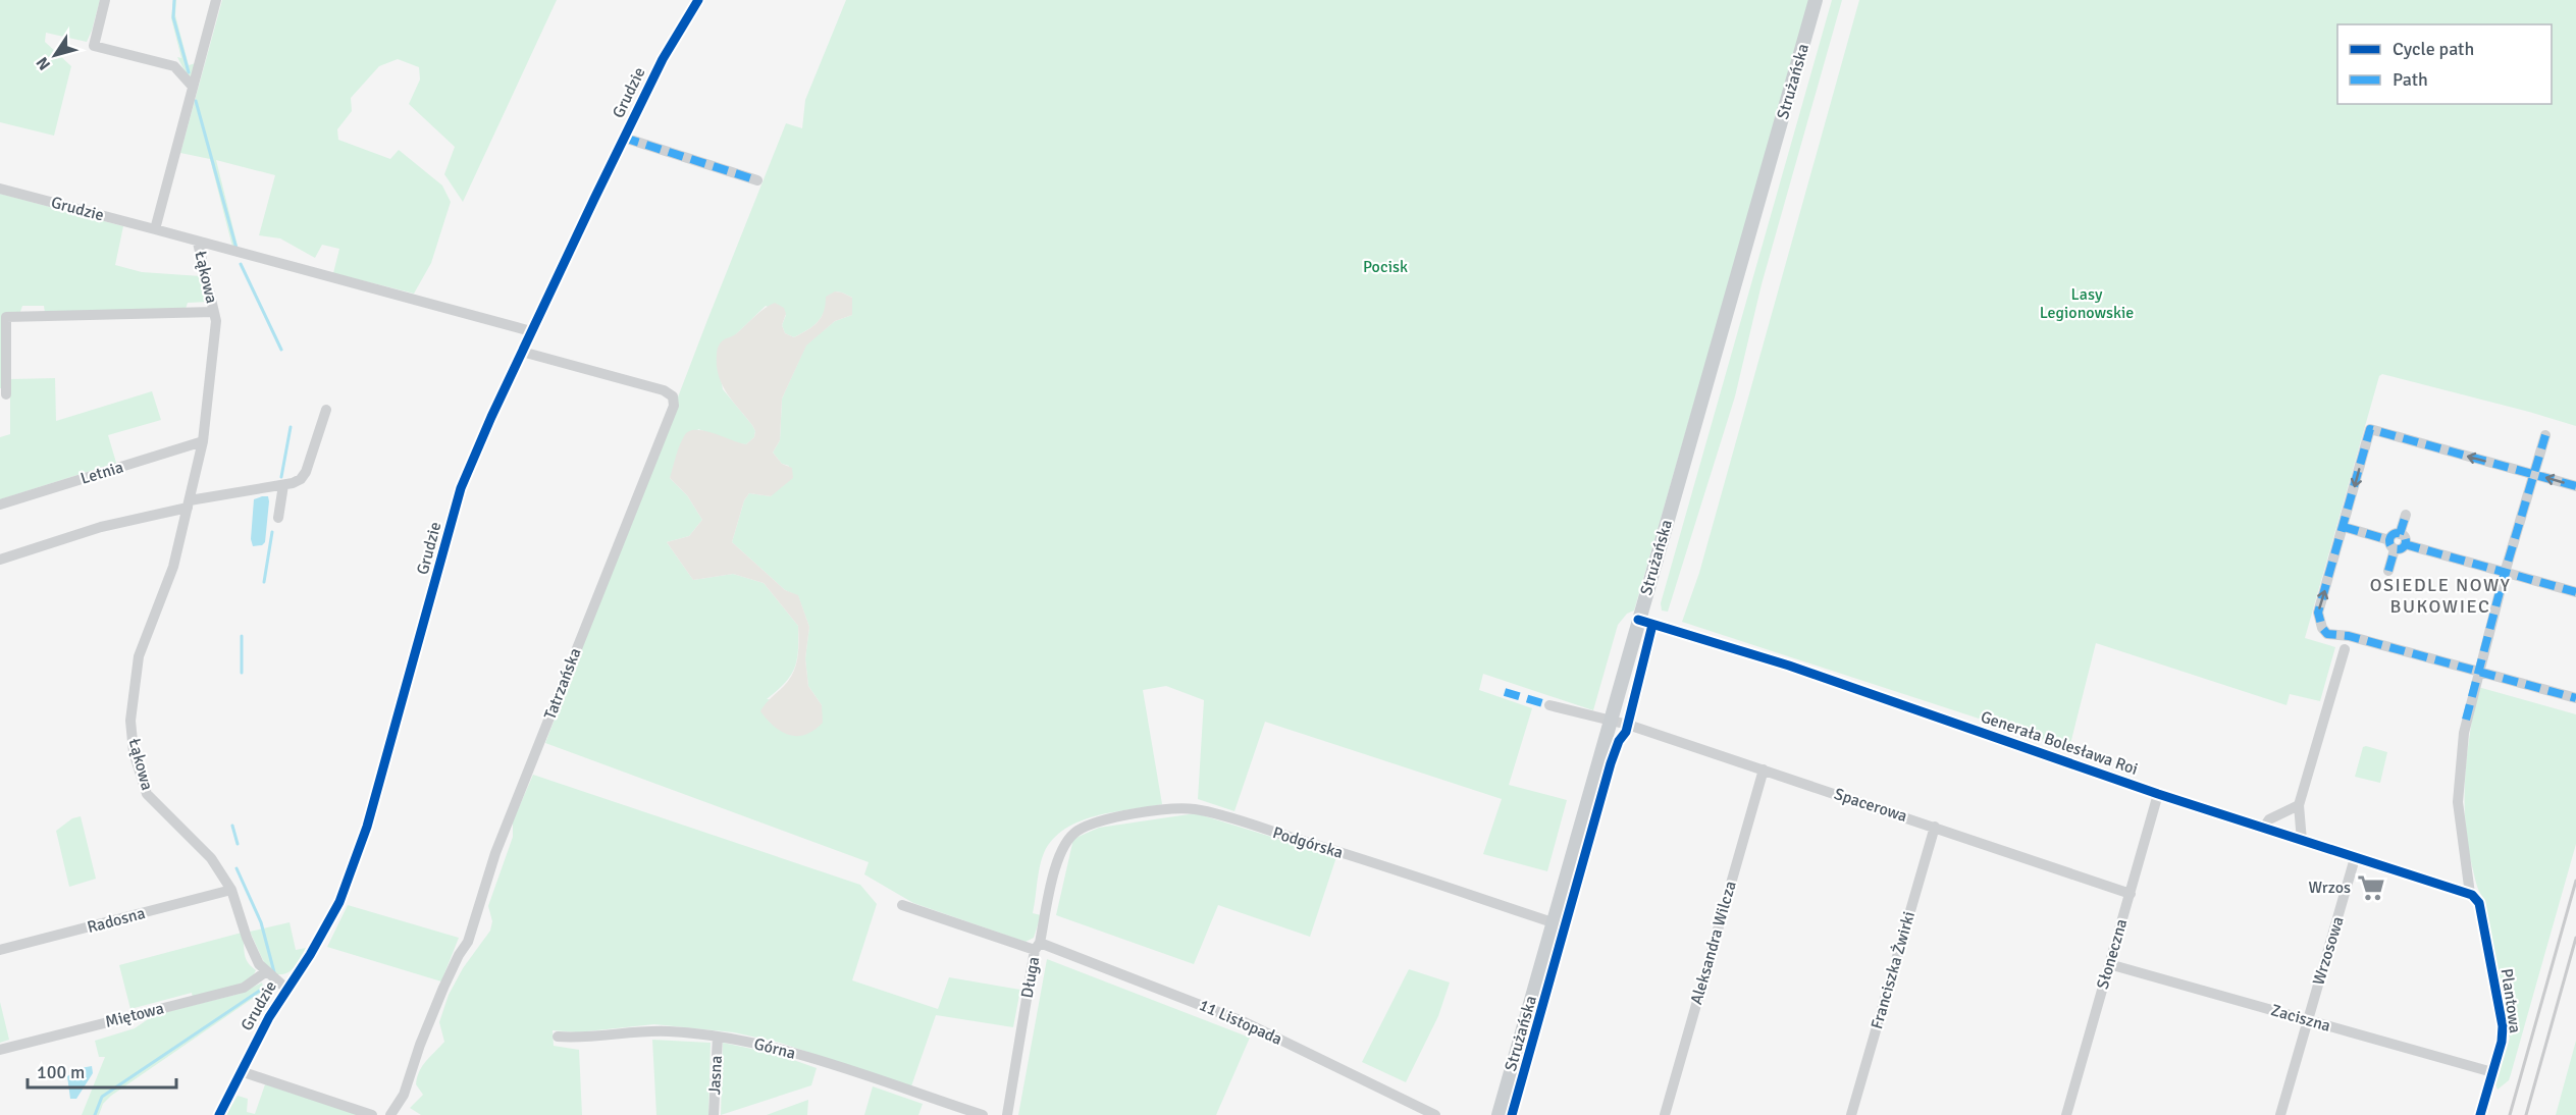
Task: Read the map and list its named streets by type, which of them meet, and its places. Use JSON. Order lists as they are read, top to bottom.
{
  "streets": {
    "main road": ["Strużańska"],
    "street": [
      "Grudzie",
      "Łąkowa",
      "Letnia",
      "Tatrzańska",
      "Generała Bolesława Roi",
      "Spacerowa",
      "Podgórska",
      "Radosna",
      "Aleksandra Wilcza",
      "Wrzosowa",
      "Słoneczna",
      "Franciszka Żwirki",
      "Długa",
      "Plantowa",
      "Miętowa",
      "Zaciszna",
      "11 Listopada",
      "Górna",
      "Jasna"
    ]
  },
  "crossings": [
    ["Strużańska", "Generała Bolesława Roi"],
    ["Strużańska", "Spacerowa"],
    ["Strużańska", "Podgórska"],
    ["Grudzie", "Łąkowa"],
    ["Grudzie", "Tatrzańska"],
    ["Łąkowa", "Letnia"],
    ["Łąkowa", "Radosna"],
    ["Łąkowa", "Miętowa"],
    ["Generała Bolesława Roi", "Wrzosowa"],
    ["Generała Bolesława Roi", "Słoneczna"],
    ["Generała Bolesława Roi", "Plantowa"],
    ["Spacerowa", "Aleksandra Wilcza"],
    ["Spacerowa", "Słoneczna"],
    ["Spacerowa", "Franciszka Żwirki"],
    ["Podgórska", "Długa"],
    ["Wrzosowa", "Zaciszna"],
    ["Słoneczna", "Zaciszna"],
    ["Długa", "11 Listopada"],
    ["Plantowa", "Zaciszna"],
    ["Górna", "Jasna"]
  ],
  "districts": ["OSIEDLE NOWY BUKOWIEC"],
  "parks": ["Pocisk", "Lasy Legionowskie"],
  "places": {
    "supermarket": ["Wrzos"]
  },
  "legend": ["Cycle path", "Path"],
  "scale_bar": "100 m",
  "north": "bottom left"
}
